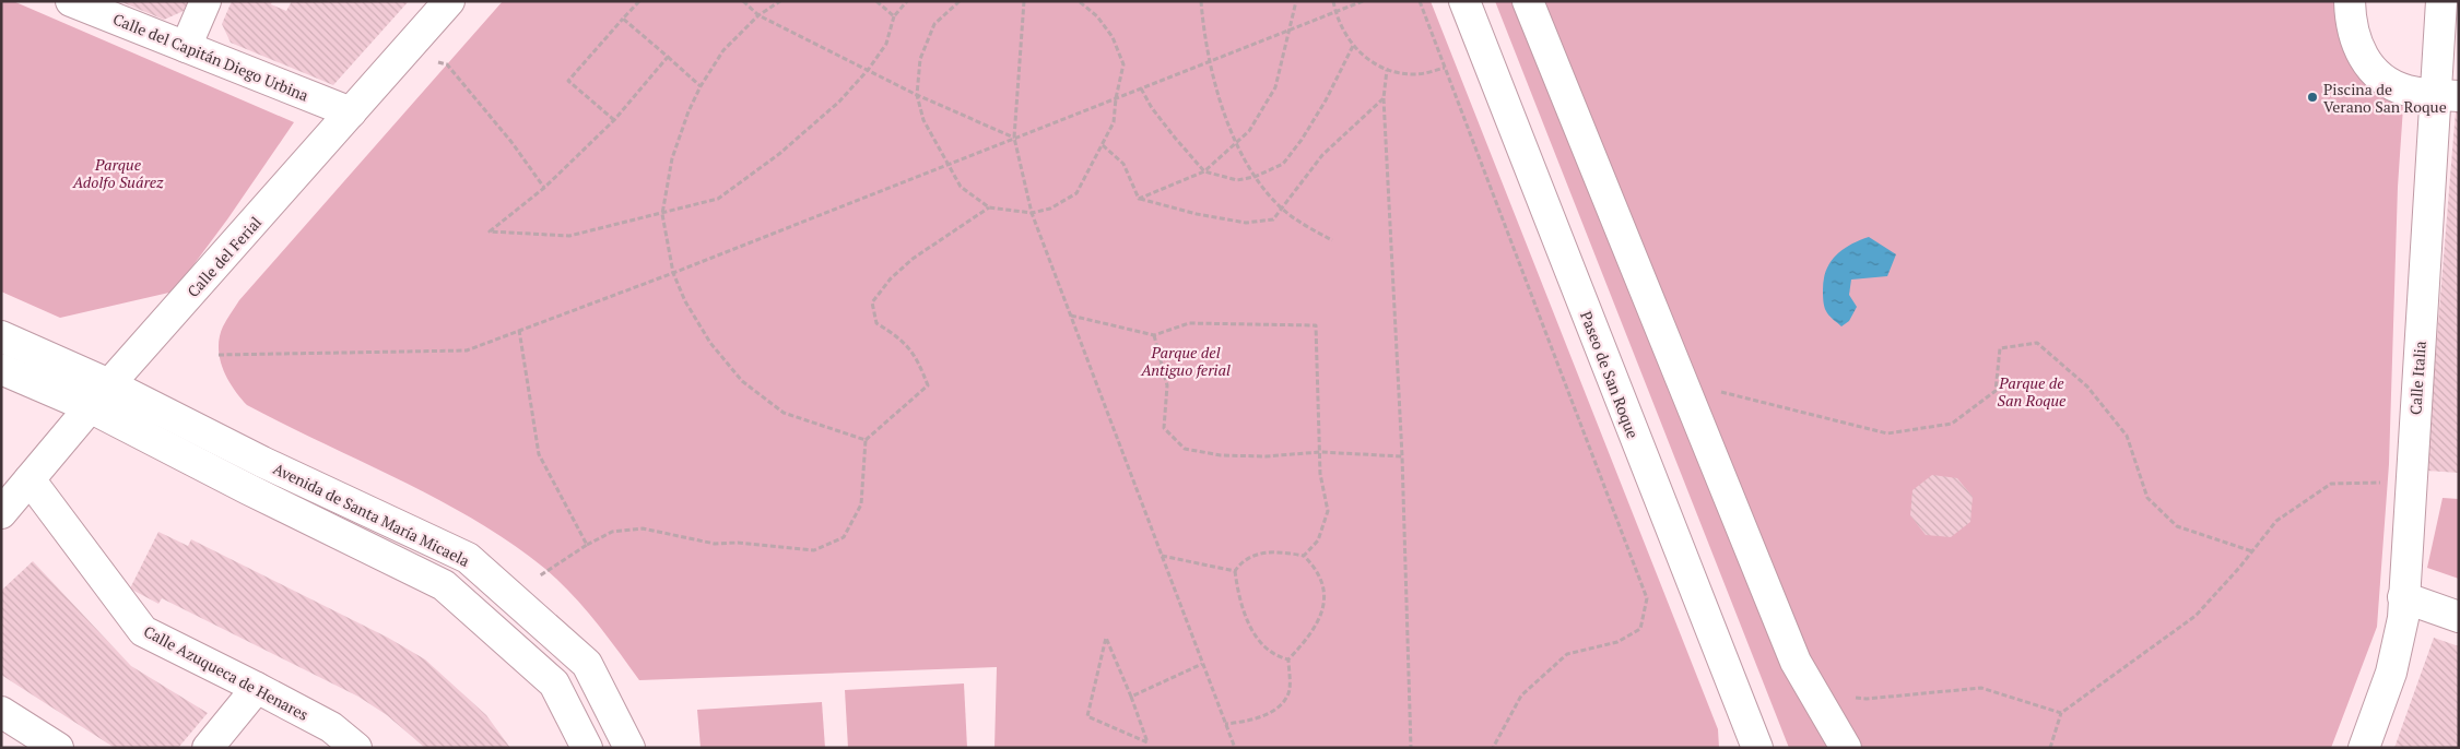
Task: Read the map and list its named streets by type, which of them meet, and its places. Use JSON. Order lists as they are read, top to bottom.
{
  "streets": {
    "street": [
      "Calle del Capitán Diego Urbina",
      "Calle del Ferial",
      "Paseo de San Roque",
      "Calle Italia",
      "Avenida de Santa María Micaela",
      "Calle Azuqueca de Henares"
    ]
  },
  "crossings": [
    ["Calle del Capitán Diego Urbina", "Calle del Ferial"],
    ["Calle del Ferial", "Avenida de Santa María Micaela"],
    ["Calle del Ferial", "Calle Azuqueca de Henares"]
  ],
  "parks": ["Parque Adolfo Suárez", "Parque del Antiguo ferial", "Parque de San Roque"],
  "places": ["Piscina de Verano San Roque"]
}
